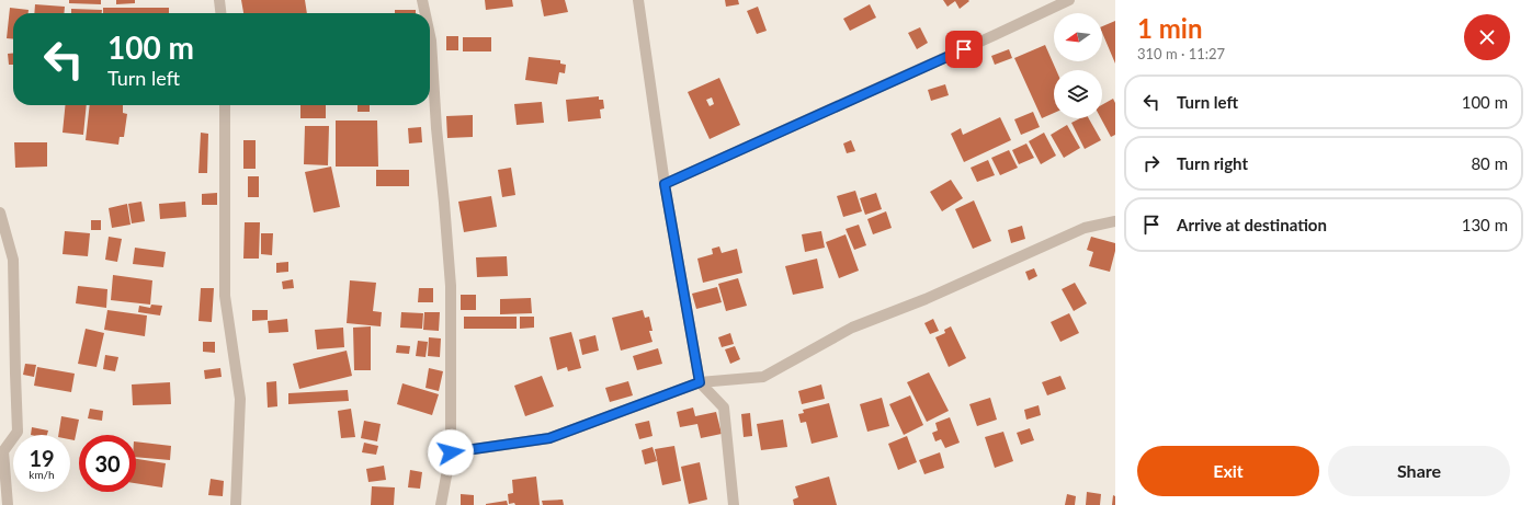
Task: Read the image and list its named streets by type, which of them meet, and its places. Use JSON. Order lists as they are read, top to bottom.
{
  "north": "left",
  "page": {
    "heading": ["1 min", "310 m · 11:27"],
    "turn": ["100 m", "Turn left"],
    "list": [
      {
        "name": "Turn left",
        "value": "100 m"
      },
      {
        "name": "Turn right",
        "value": "80 m"
      },
      {
        "name": "Arrive at destination",
        "value": "130 m"
      }
    ],
    "speed": "19 km/h",
    "limit": "30",
    "buttons": ["Exit", "Share"]
  }
}
